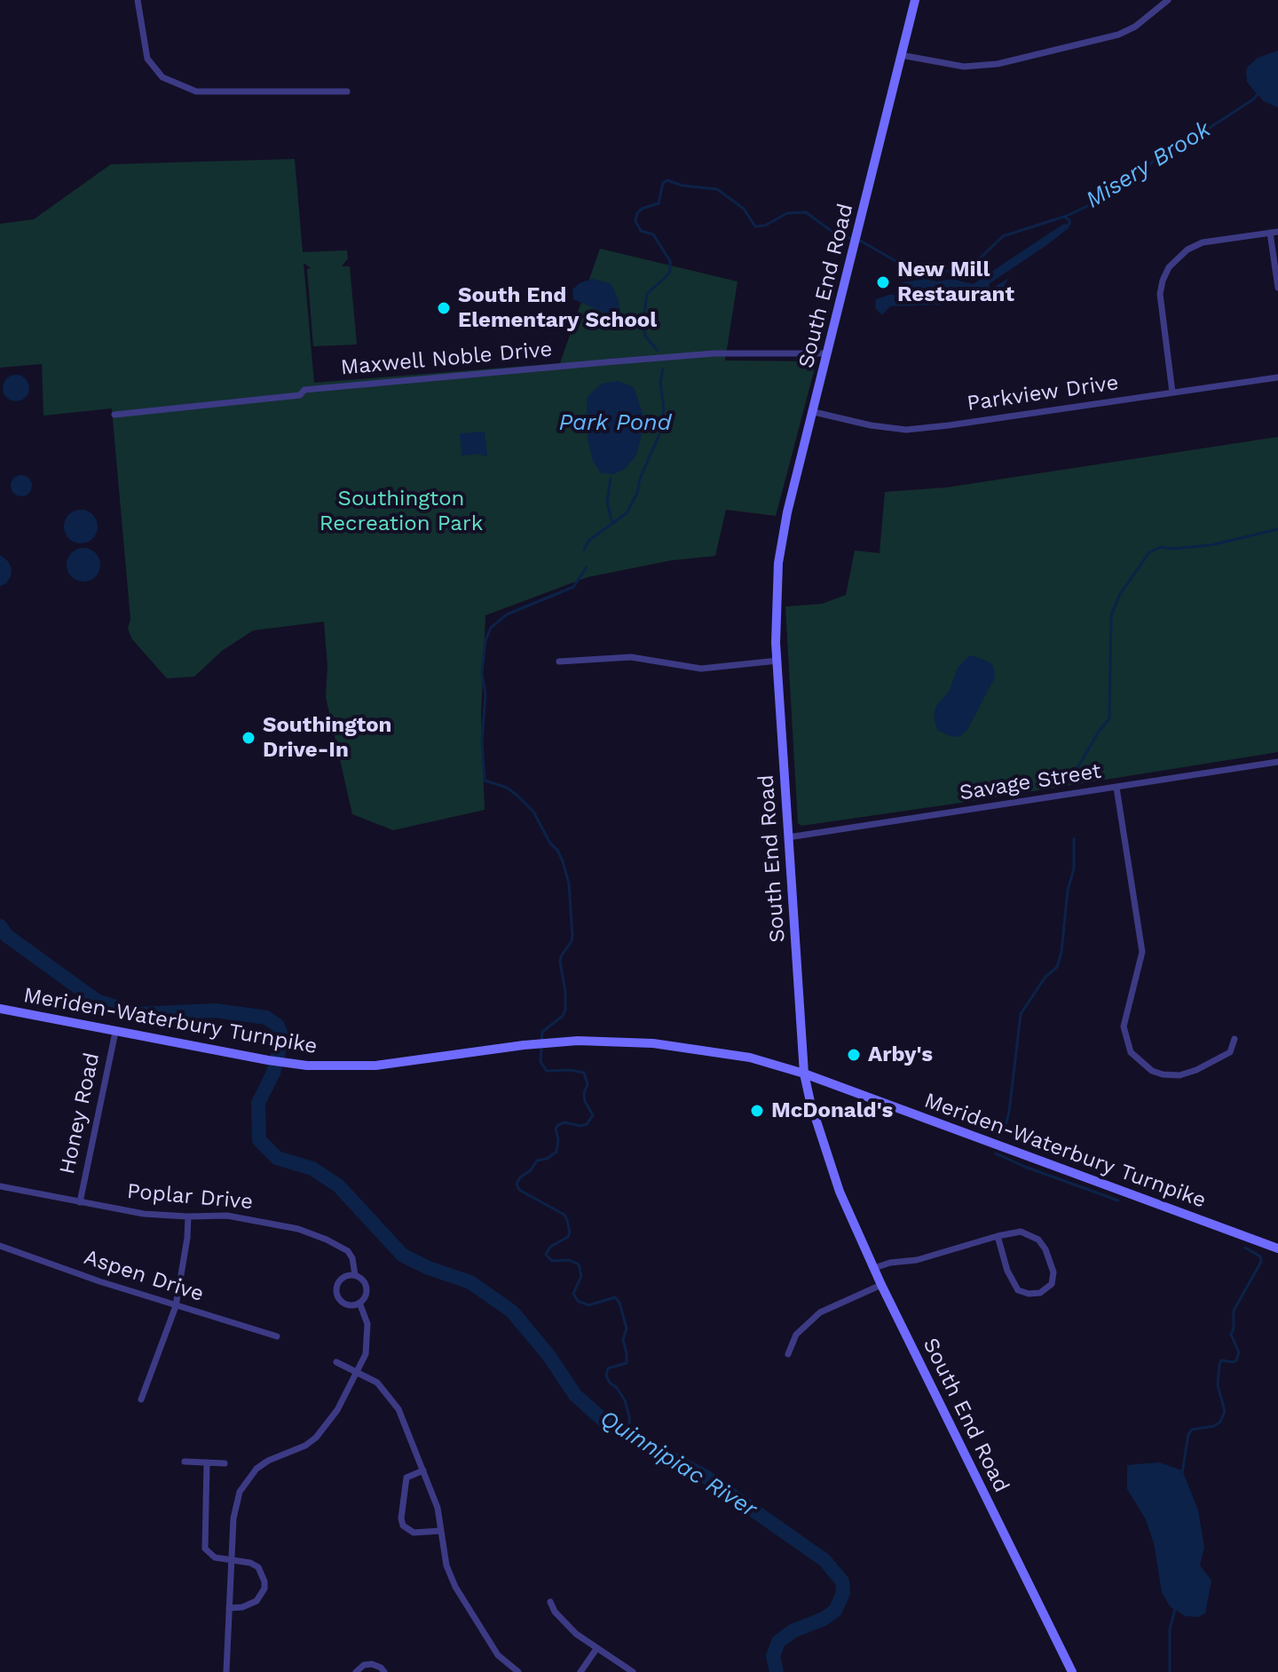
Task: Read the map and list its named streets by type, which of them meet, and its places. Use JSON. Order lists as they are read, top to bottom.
{
  "streets": {
    "street": [
      "South End Road",
      "Maxwell Noble Drive",
      "Parkview Drive",
      "Savage Street",
      "Meriden-Waterbury Turnpike",
      "Honey Road",
      "Poplar Drive",
      "Aspen Drive"
    ]
  },
  "crossings": [
    ["South End Road", "Maxwell Noble Drive"],
    ["South End Road", "Parkview Drive"],
    ["South End Road", "Savage Street"],
    ["South End Road", "Meriden-Waterbury Turnpike"],
    ["Meriden-Waterbury Turnpike", "Honey Road"],
    ["Honey Road", "Poplar Drive"]
  ],
  "water": ["Misery Brook", "Park Pond", "Quinnipiac River"],
  "parks": ["Southington Recreation Park"],
  "places": [
    "New Mill Restaurant",
    "South End Elementary School",
    "Southington Drive-In",
    "Arby's",
    "McDonald's"
  ]
}
